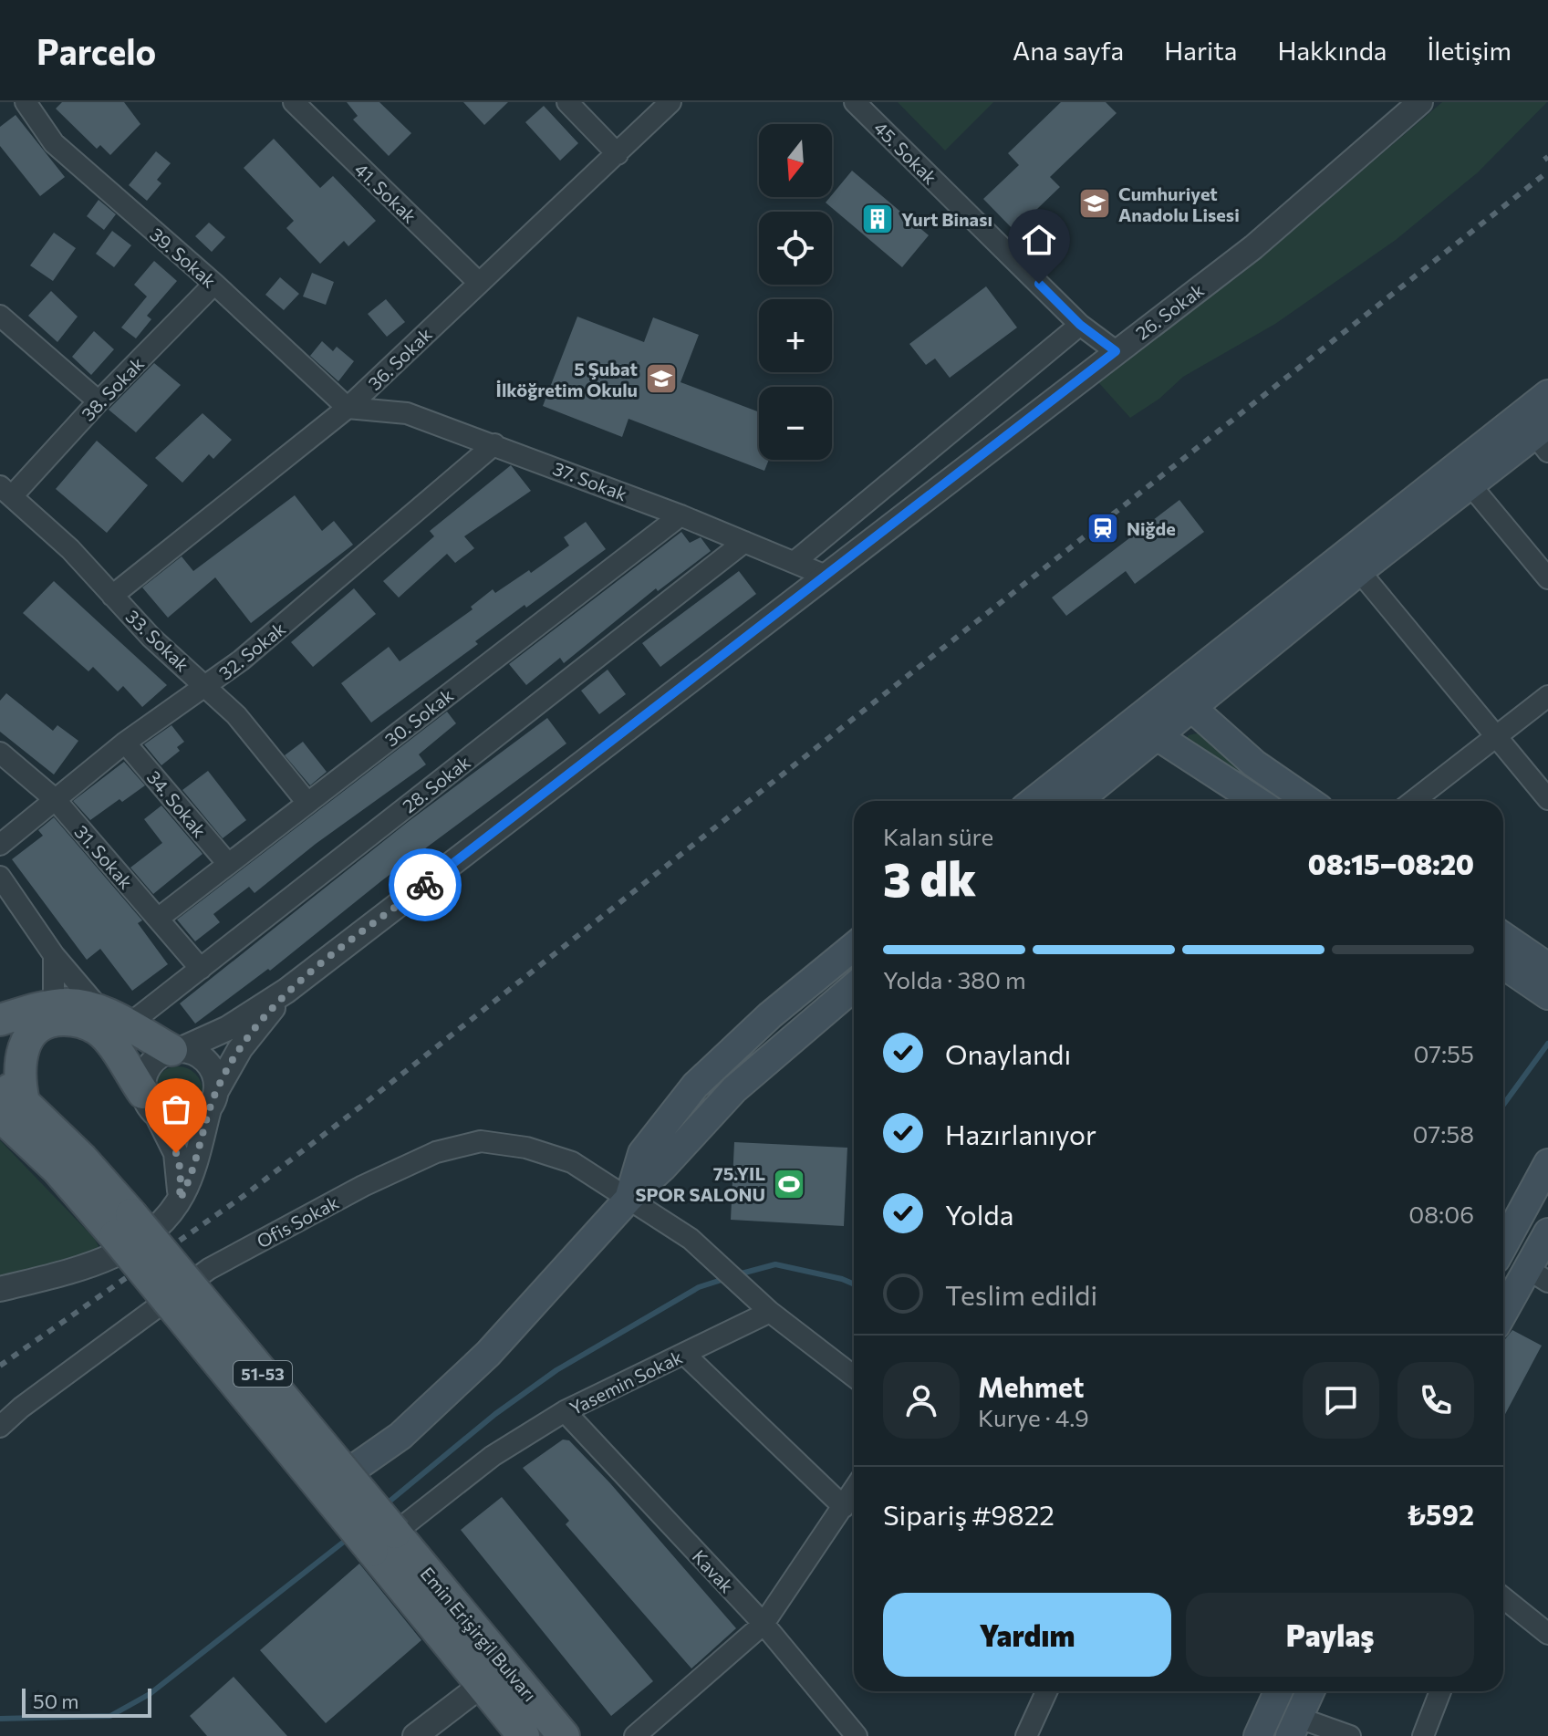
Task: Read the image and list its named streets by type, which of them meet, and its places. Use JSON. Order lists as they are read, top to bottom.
{
  "streets": {
    "main road": ["51-53", "Emin Erişirgil Bulvarı"],
    "street": [
      "45. Sokak",
      "41. Sokak",
      "39. Sokak",
      "26. Sokak",
      "36. Sokak",
      "38. Sokak",
      "37. Sokak",
      "33. Sokak",
      "32. Sokak",
      "30. Sokak",
      "28. Sokak",
      "34. Sokak",
      "31. Sokak",
      "Ofis Sokak",
      "Yasemin Sokak",
      "Kavak"
    ]
  },
  "crossings": [
    ["45. Sokak", "26. Sokak"],
    ["41. Sokak", "36. Sokak"],
    ["39. Sokak", "36. Sokak"],
    ["39. Sokak", "38. Sokak"],
    ["39. Sokak", "37. Sokak"],
    ["26. Sokak", "37. Sokak"],
    ["36. Sokak", "37. Sokak"],
    ["36. Sokak", "33. Sokak"],
    ["38. Sokak", "33. Sokak"],
    ["37. Sokak", "32. Sokak"],
    ["37. Sokak", "30. Sokak"],
    ["37. Sokak", "28. Sokak"],
    ["33. Sokak", "32. Sokak"],
    ["33. Sokak", "30. Sokak"],
    ["32. Sokak", "34. Sokak"],
    ["32. Sokak", "31. Sokak"],
    ["30. Sokak", "34. Sokak"],
    ["30. Sokak", "31. Sokak"],
    ["28. Sokak", "31. Sokak"],
    ["Ofis Sokak", "Yasemin Sokak"],
    ["51-53", "Yasemin Sokak"],
    ["51-53", "Emin Erişirgil Bulvarı"],
    ["Yasemin Sokak", "Kavak"],
    ["Yasemin Sokak", "Emin Erişirgil Bulvarı"]
  ],
  "places": {
    "school or university": ["Cumhuriyet Anadolu Lisesi", "5 Şubat İlköğretim Okulu"],
    "building": ["Yurt Binası"],
    "station": ["Niğde"],
    "sports": ["75.YIL SPOR SALONU"]
  },
  "scale_bar": "50 m",
  "north": "bottom",
  "page": {
    "header": "Parcelo",
    "nav": [
      "Ana sayfa",
      "Harita",
      "Hakkında",
      "İletişim"
    ],
    "map_buttons": ["+", "−"],
    "heading": ["3 dk", "Kalan süre", "08:15–08:20"],
    "panel": [
      "Mehmet",
      "Kurye · 4.9",
      "Sipariş #9822",
      "₺592"
    ],
    "bar": "Yolda · 380 m",
    "list": [
      ["Onaylandı", "07:55"],
      ["Hazırlanıyor", "07:58"],
      ["Yolda", "08:06"],
      "Teslim edildi"
    ],
    "buttons": ["Yardım", "Paylaş"],
    "scale": "50 m"
  }
}
